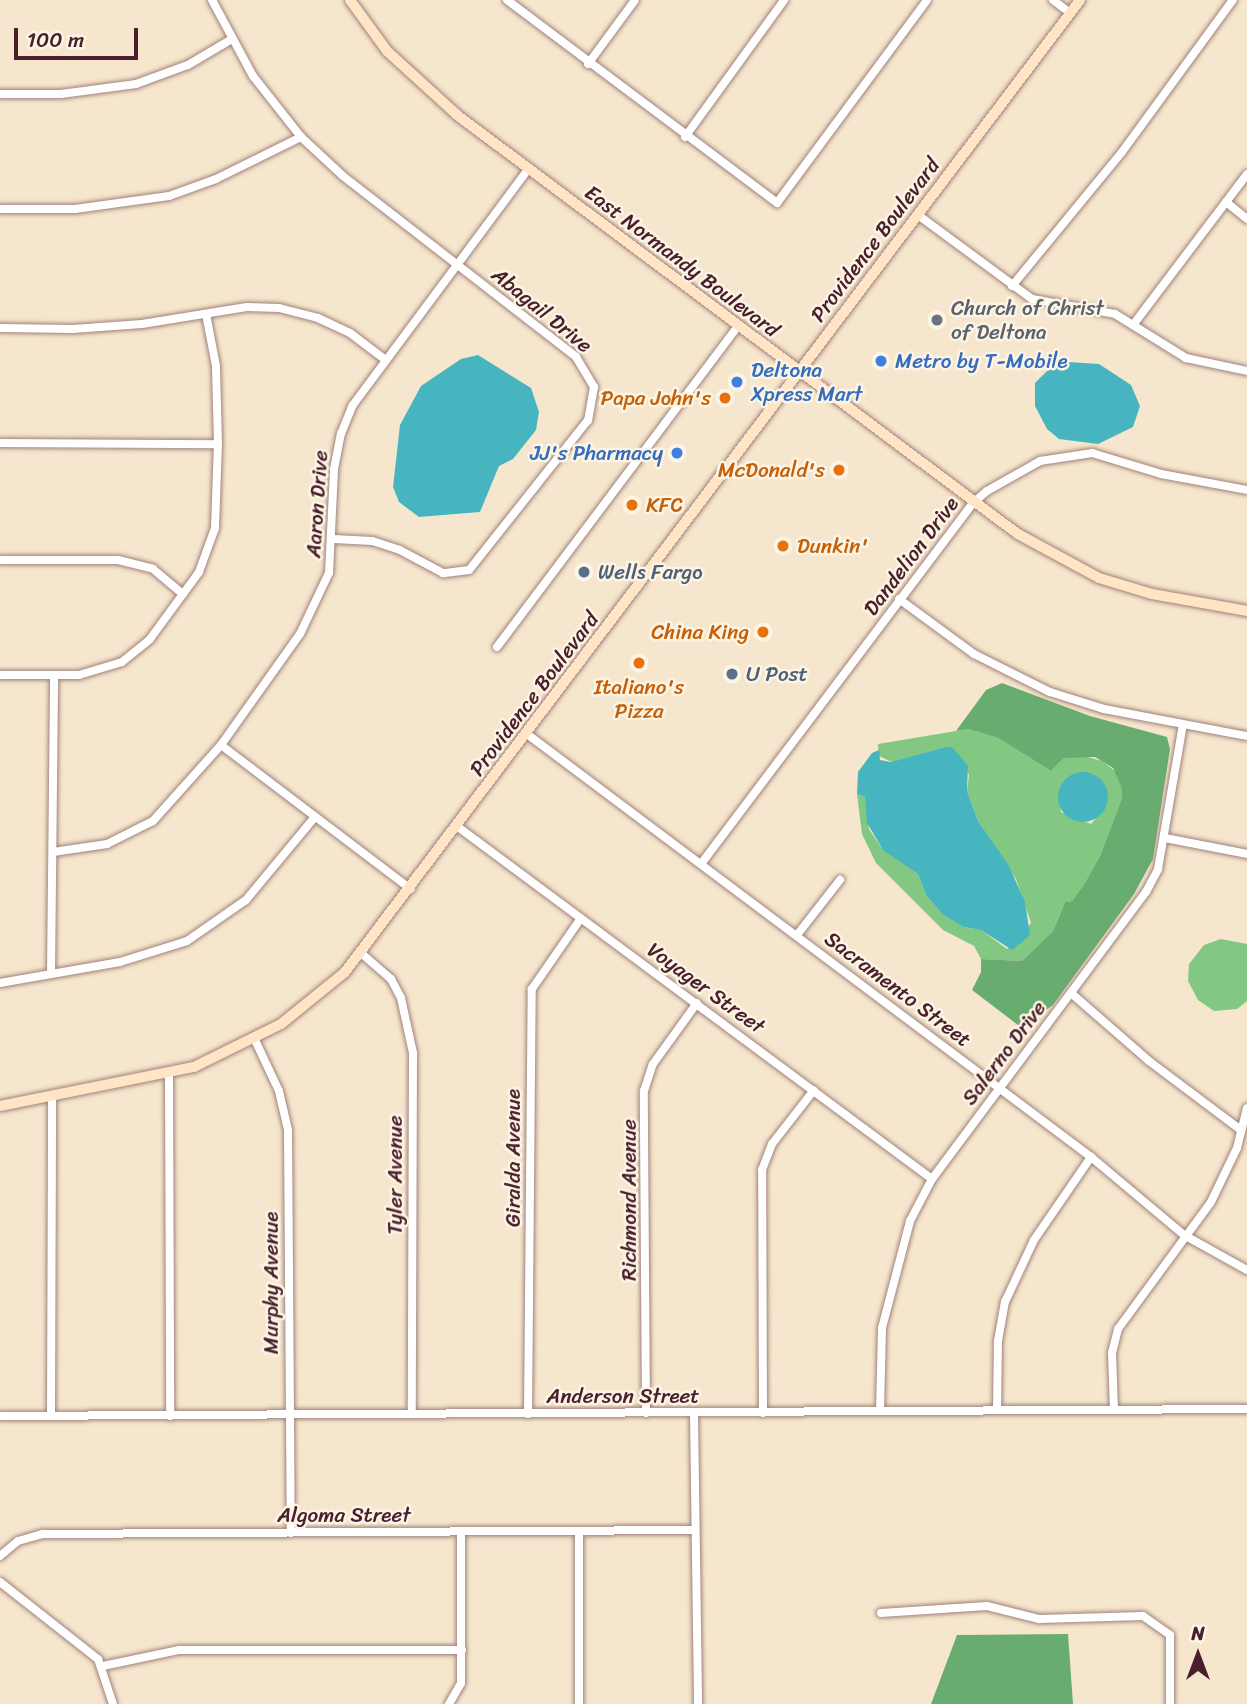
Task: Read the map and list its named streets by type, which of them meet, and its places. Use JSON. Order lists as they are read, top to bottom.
{
  "streets": {
    "main road": ["Providence Boulevard", "East Normandy Boulevard"],
    "street": [
      "Abagail Drive",
      "Aaron Drive",
      "Dandelion Drive",
      "Voyager Street",
      "Sacramento Street",
      "Salerno Drive",
      "Giralda Avenue",
      "Tyler Avenue",
      "Richmond Avenue",
      "Murphy Avenue",
      "Anderson Street",
      "Algoma Street"
    ]
  },
  "crossings": [
    ["Providence Boulevard", "East Normandy Boulevard"],
    ["Providence Boulevard", "Voyager Street"],
    ["Providence Boulevard", "Sacramento Street"],
    ["Providence Boulevard", "Tyler Avenue"],
    ["Providence Boulevard", "Murphy Avenue"],
    ["East Normandy Boulevard", "Aaron Drive"],
    ["East Normandy Boulevard", "Dandelion Drive"],
    ["Abagail Drive", "Aaron Drive"],
    ["Dandelion Drive", "Sacramento Street"],
    ["Voyager Street", "Salerno Drive"],
    ["Voyager Street", "Giralda Avenue"],
    ["Voyager Street", "Richmond Avenue"],
    ["Sacramento Street", "Salerno Drive"],
    ["Salerno Drive", "Anderson Street"],
    ["Giralda Avenue", "Anderson Street"],
    ["Tyler Avenue", "Anderson Street"],
    ["Richmond Avenue", "Anderson Street"],
    ["Murphy Avenue", "Anderson Street"],
    ["Murphy Avenue", "Algoma Street"]
  ],
  "places": [
    "Church of Christ of Deltona",
    "Metro by T-Mobile",
    "Deltona Xpress Mart",
    "Papa John's",
    "JJ's Pharmacy",
    "McDonald's",
    "KFC",
    "Dunkin'",
    "Wells Fargo",
    "China King",
    "Italiano's Pizza",
    "U Post"
  ],
  "scale_bar": "100 m",
  "north": "top"
}
